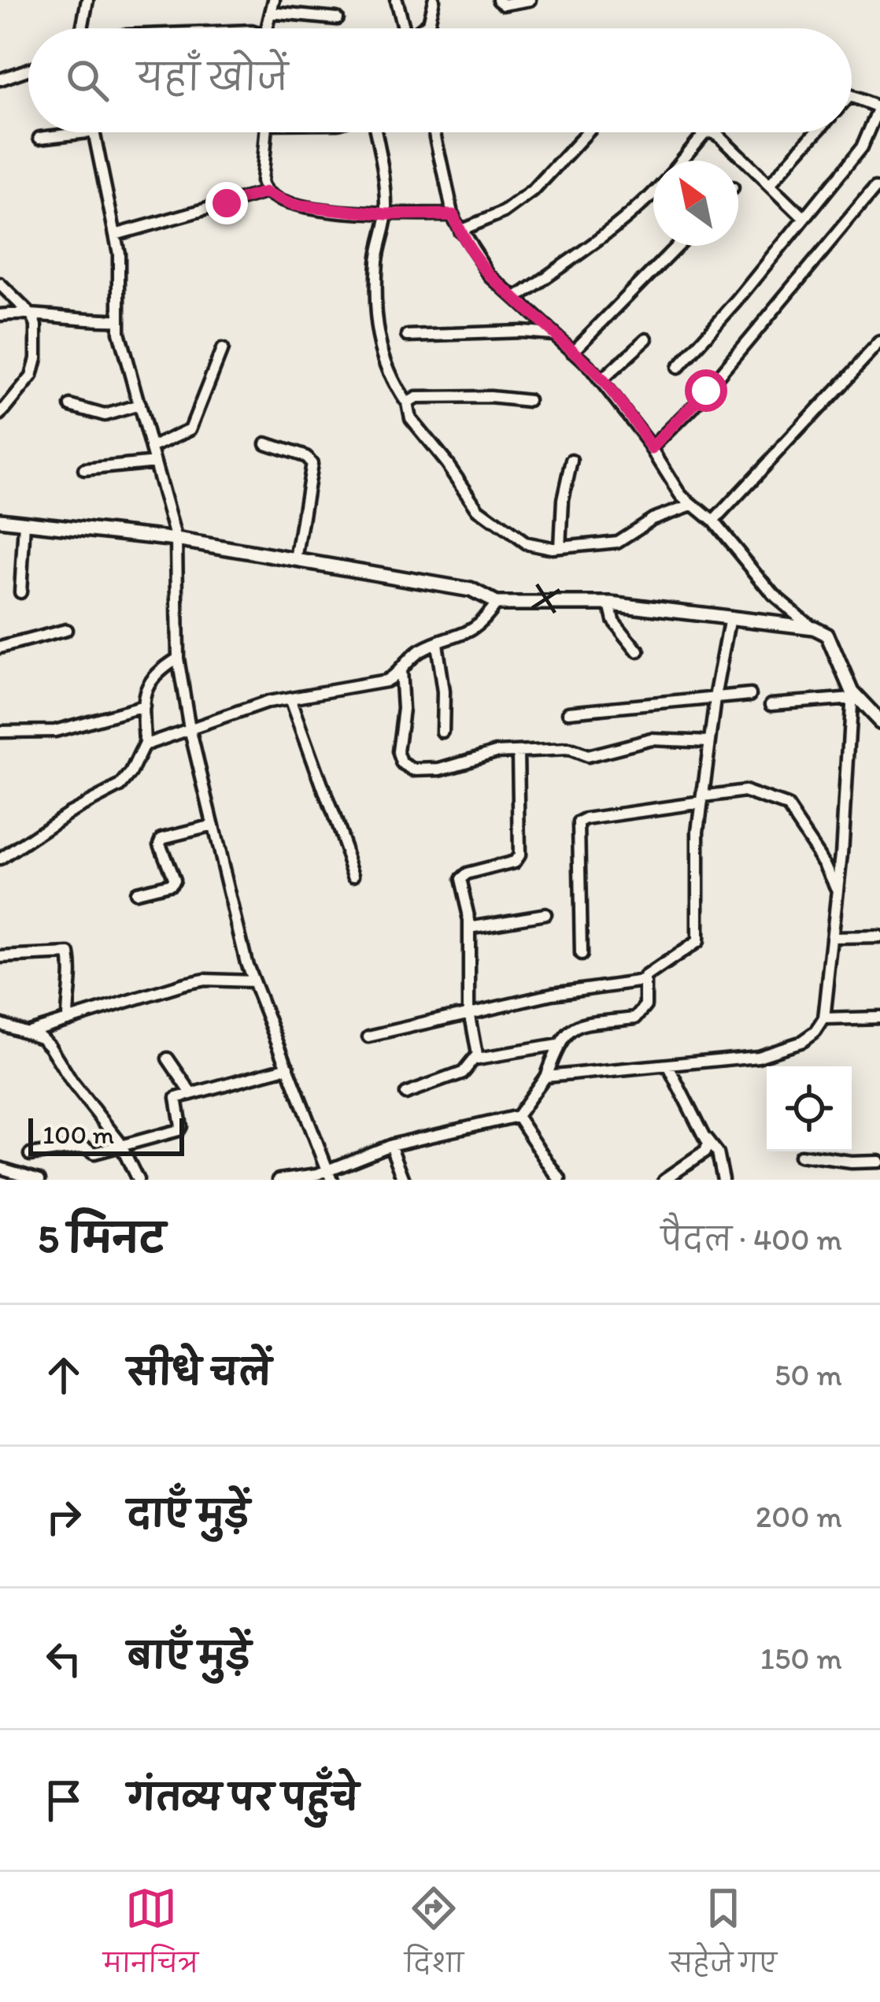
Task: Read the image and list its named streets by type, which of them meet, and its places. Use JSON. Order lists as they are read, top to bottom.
{
  "scale_bar": "100 m",
  "north": "top left",
  "page": {
    "search": "यहाँ खोजें",
    "scale": "100 m",
    "heading": ["5 मिनट", "पैदल · 400 m"],
    "list": [
      ["सीधे चलें", "50 m"],
      ["दाएँ मुड़ें", "200 m"],
      ["बाएँ मुड़ें", "150 m"],
      "गंतव्य पर पहुँचे"
    ],
    "nav": ["मानचित्र", "दिशा", "सहेजे गए"]
  }
}
